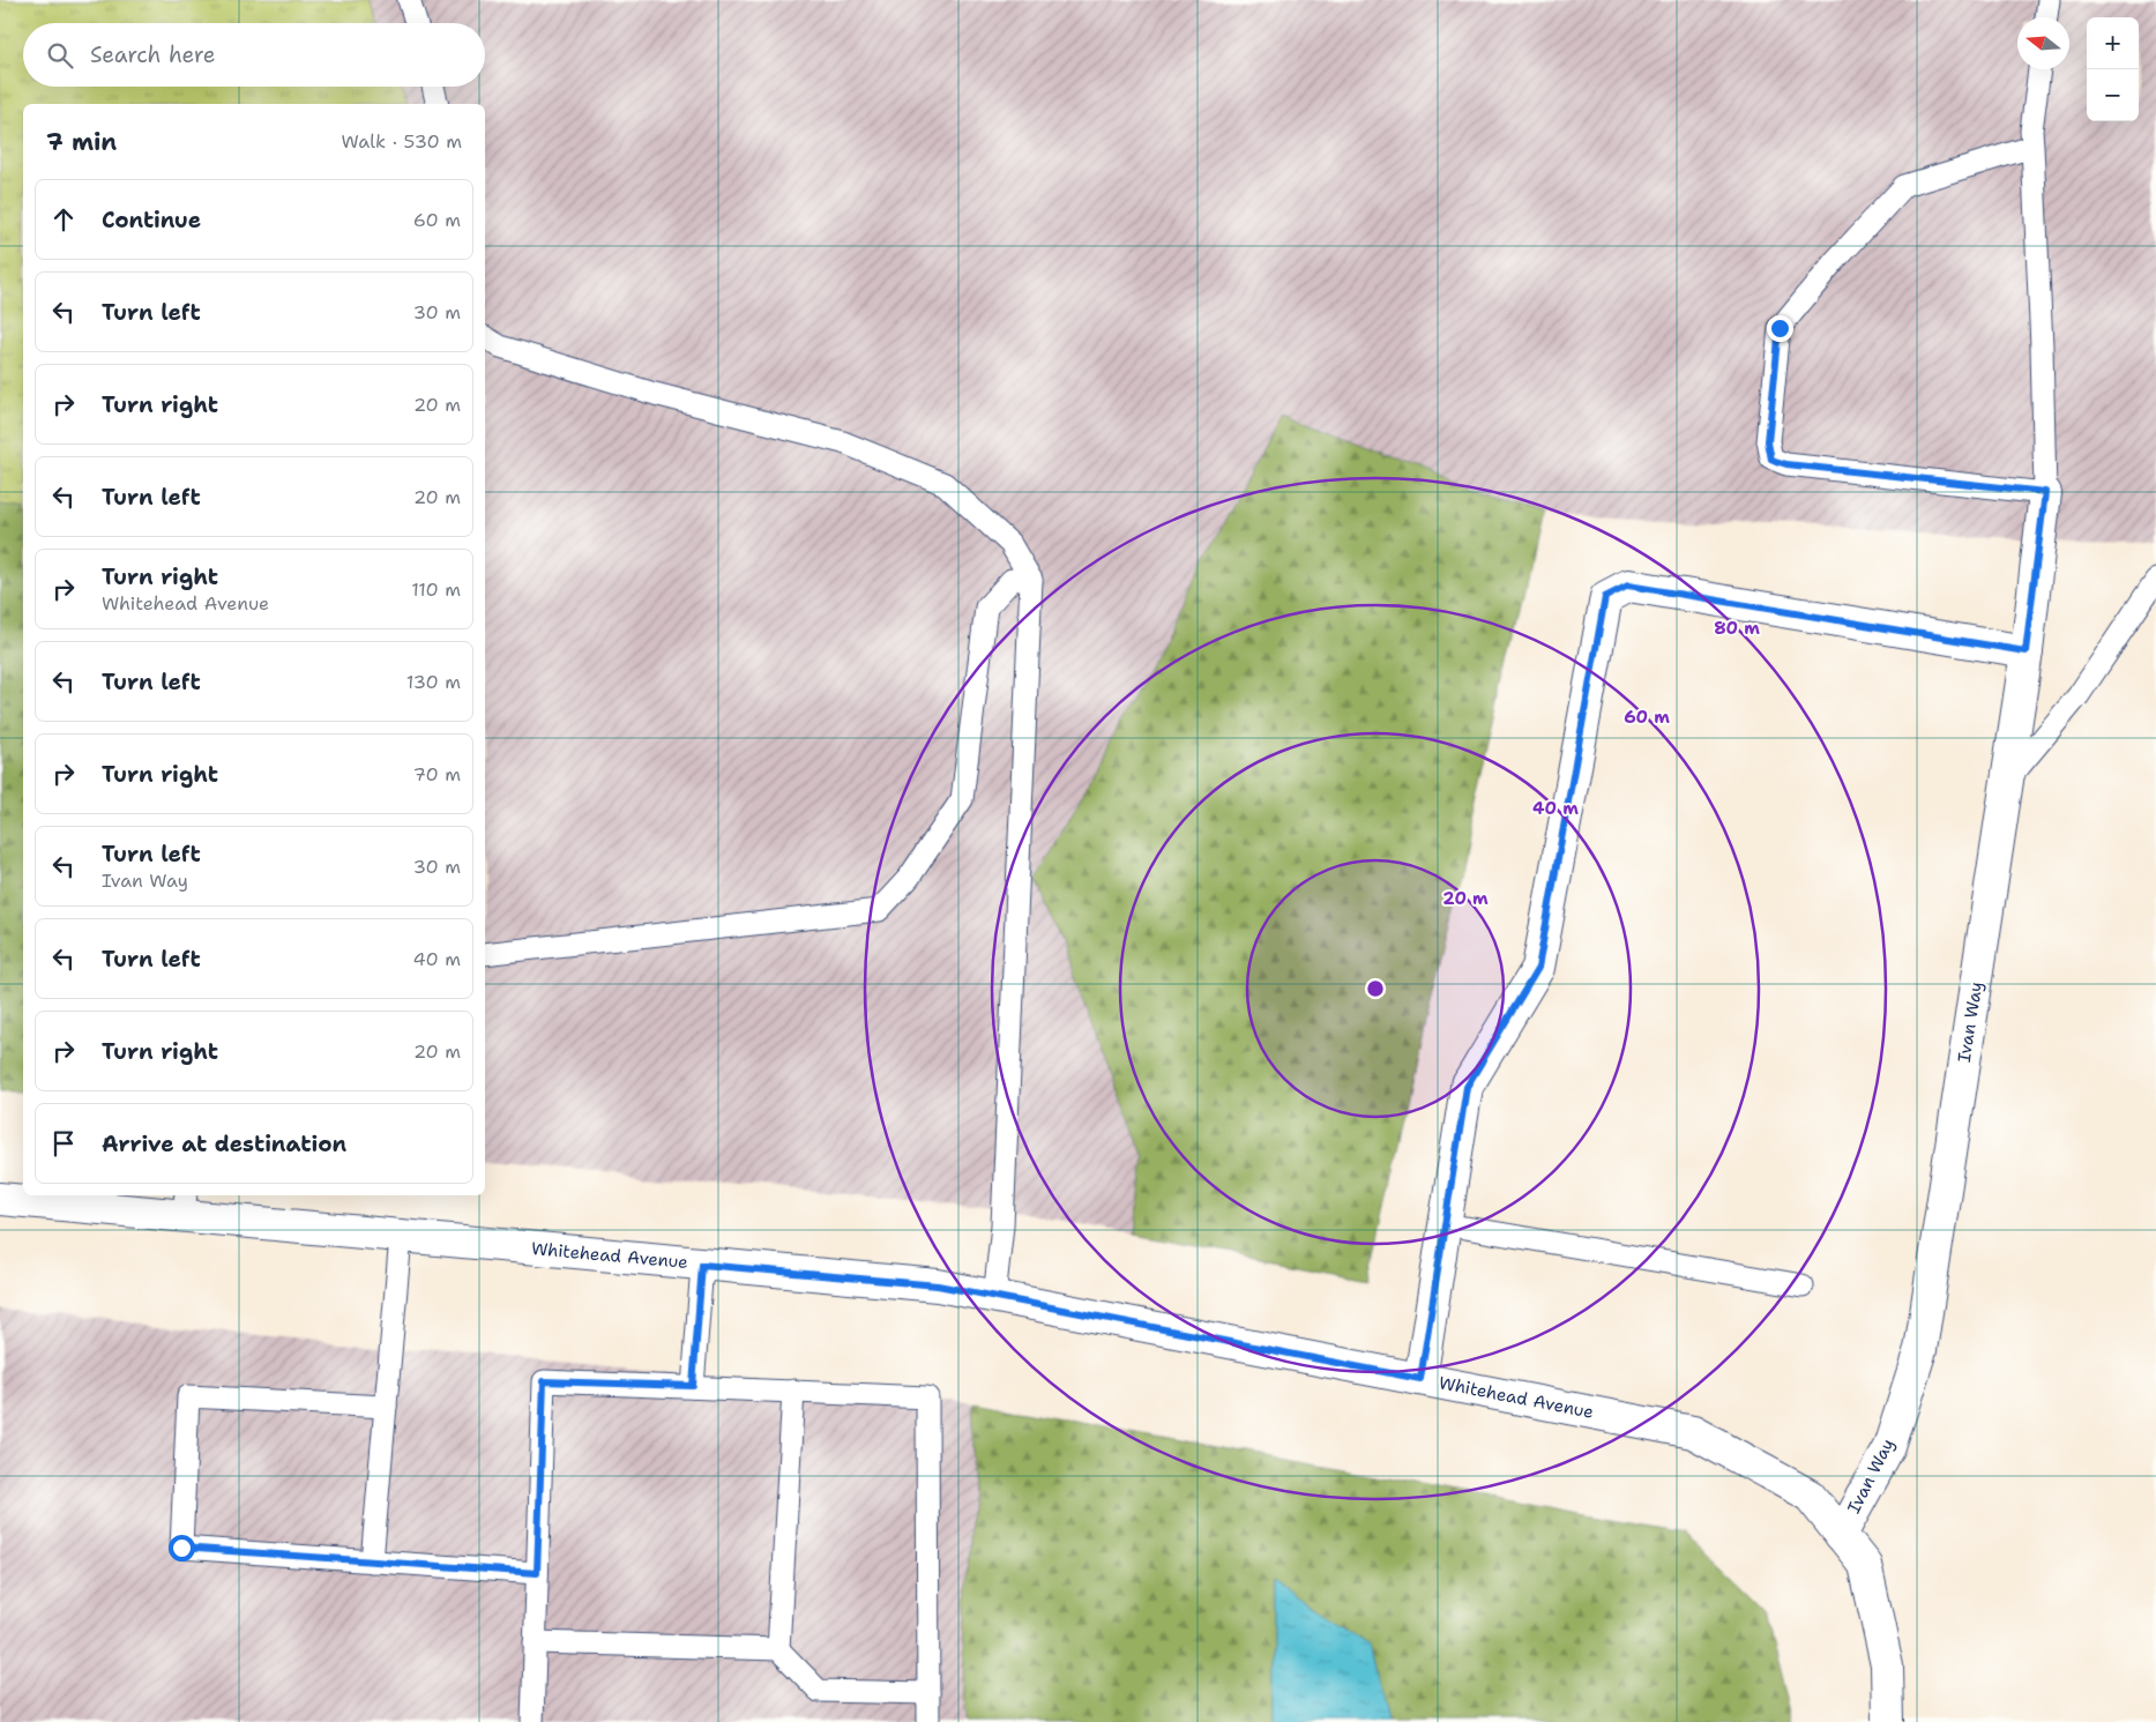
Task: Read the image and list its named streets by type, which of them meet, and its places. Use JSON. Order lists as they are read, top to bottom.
{
  "streets": {
    "street": ["Ivan Way", "Whitehead Avenue"]
  },
  "crossings": [
    ["Ivan Way", "Whitehead Avenue"]
  ],
  "north": "left",
  "page": {
    "map_buttons": ["+", "−"],
    "search": "Search here",
    "heading": ["7 min", "Walk · 530 m"],
    "list": [
      ["Continue", "60 m"],
      ["Turn left", "30 m"],
      ["Turn right", "20 m"],
      ["Turn left", "20 m"],
      ["Turn right", "Whitehead Avenue", "110 m"],
      ["Turn left", "130 m"],
      ["Turn right", "70 m"],
      ["Turn left", "Ivan Way", "30 m"],
      ["Turn left", "40 m"],
      ["Turn right", "20 m"],
      "Arrive at destination"
    ]
  },
  "rings": [
    "80 m",
    "60 m",
    "40 m",
    "20 m"
  ]
}
